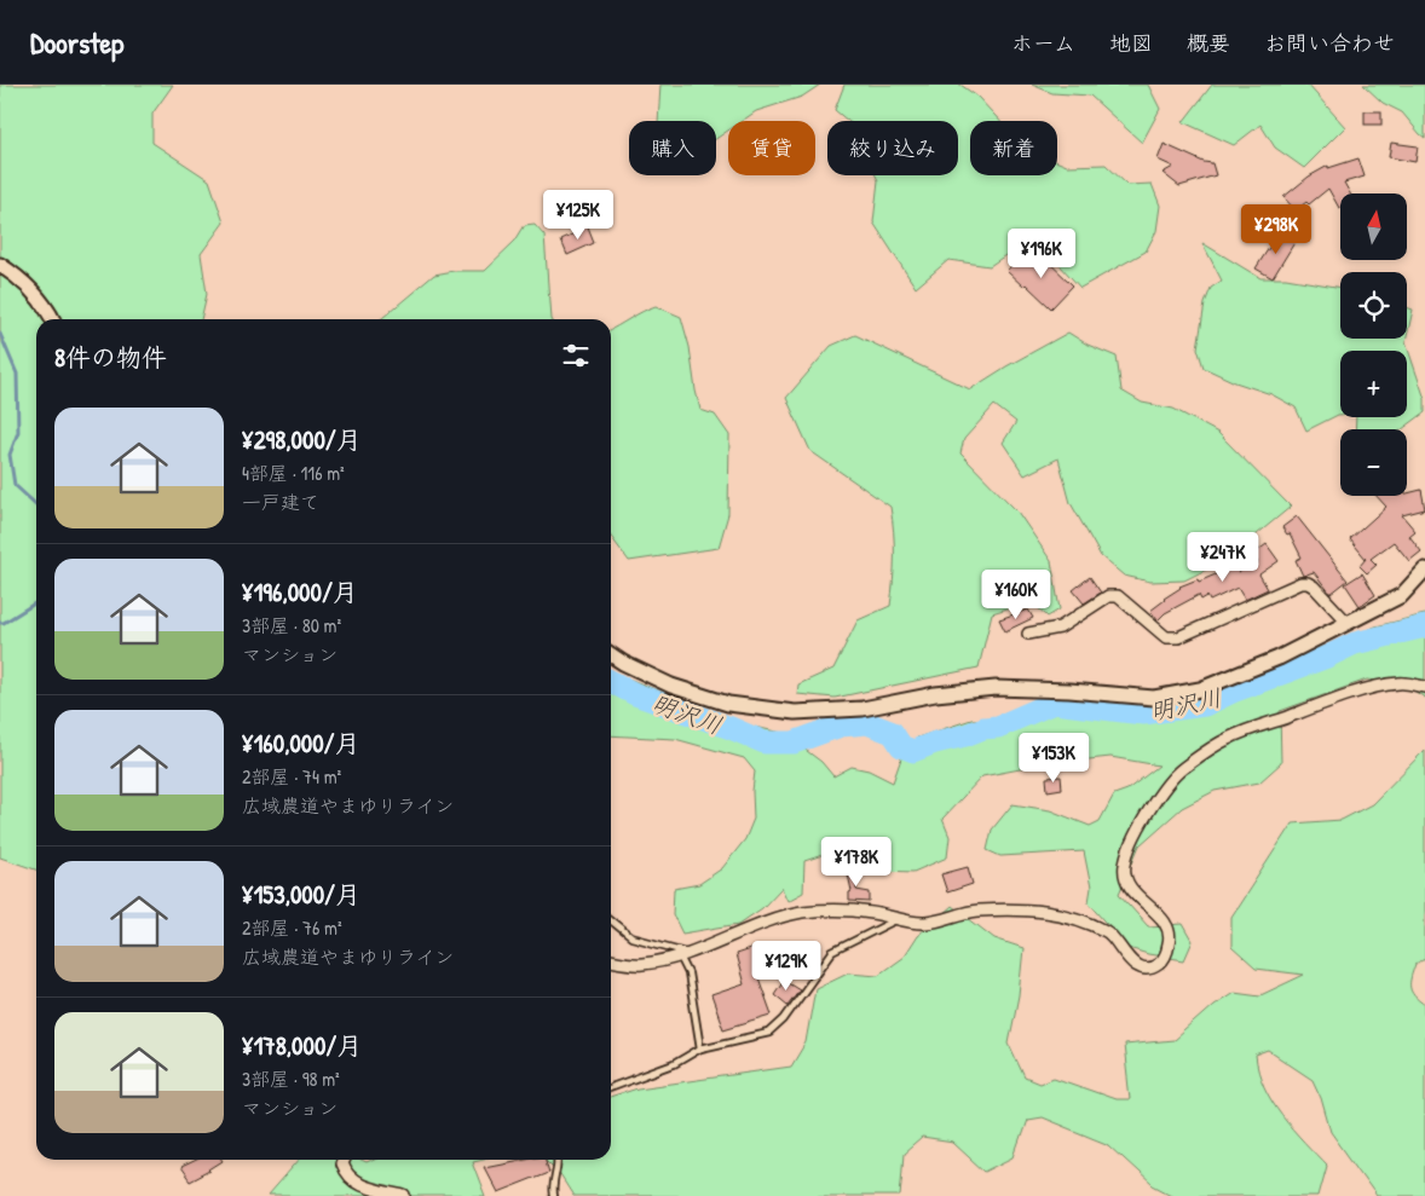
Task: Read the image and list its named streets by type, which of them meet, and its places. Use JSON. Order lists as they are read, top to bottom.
{
  "water": ["明沢川"],
  "north": "top",
  "page": {
    "header": "Doorstep",
    "nav": [
      "ホーム",
      "地図",
      "概要",
      "お問い合わせ"
    ],
    "chip": [
      "購入",
      "賃貸",
      "絞り込み",
      "新着"
    ],
    "price": [
      "¥125K",
      "¥298K",
      "¥196K",
      "¥247K",
      "¥160K",
      "¥153K",
      "¥178K",
      "¥129K"
    ],
    "map_buttons": ["+", "−"],
    "heading": "8件の物件",
    "list": [
      {
        "name": "¥298,000/月",
        "note": "4部屋 · 116 m² · 一戸建て"
      },
      {
        "name": "¥196,000/月",
        "note": "3部屋 · 80 m² · マンション"
      },
      {
        "name": "¥160,000/月",
        "note": "2部屋 · 74 m² · 広域農道やまゆりライン"
      },
      {
        "name": "¥153,000/月",
        "note": "2部屋 · 76 m² · 広域農道やまゆりライン"
      },
      {
        "name": "¥178,000/月",
        "note": "3部屋 · 98 m² · マンション"
      }
    ]
  }
}
